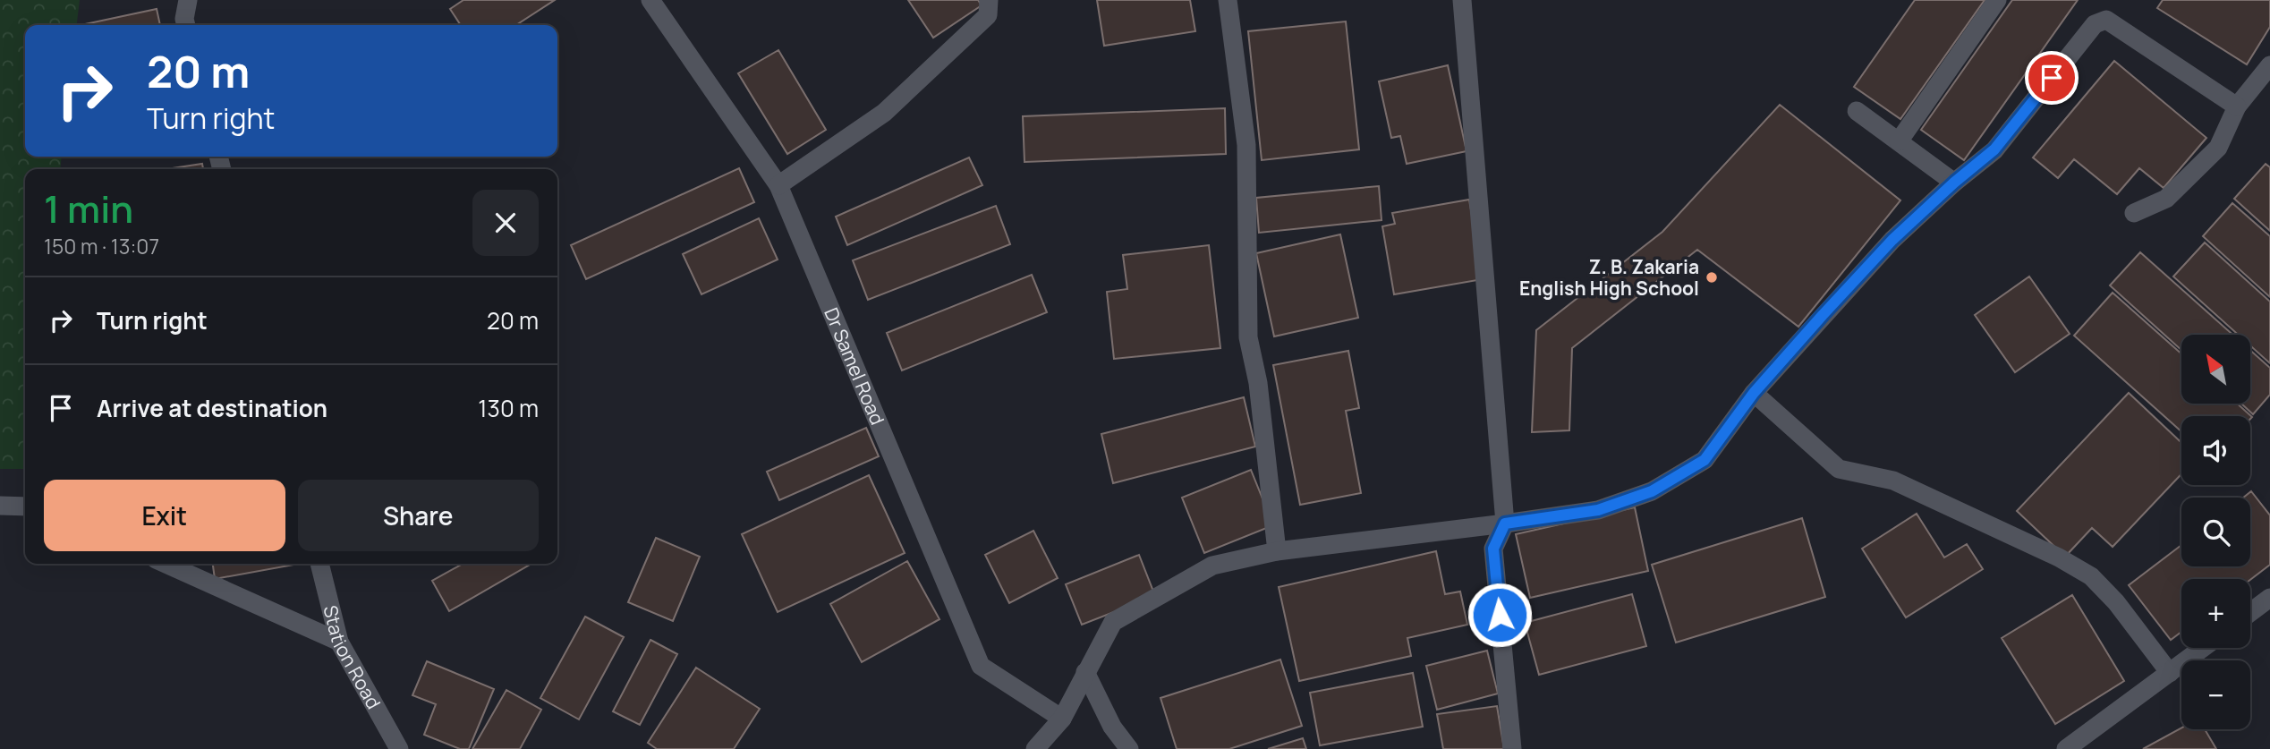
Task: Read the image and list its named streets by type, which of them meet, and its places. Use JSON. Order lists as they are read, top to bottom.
{
  "streets": {
    "street": ["Dr Samel Road", "Station Road"]
  },
  "places": ["Z. B. Zakaria English High School"],
  "north": "top left",
  "page": {
    "turn": ["20 m", "Turn right"],
    "heading": ["1 min", "150 m · 13:07"],
    "list": [
      {
        "name": "Turn right",
        "value": "20 m"
      },
      {
        "name": "Arrive at destination",
        "value": "130 m"
      }
    ],
    "map_buttons": ["+", "−"],
    "buttons": ["Exit", "Share"]
  }
}
